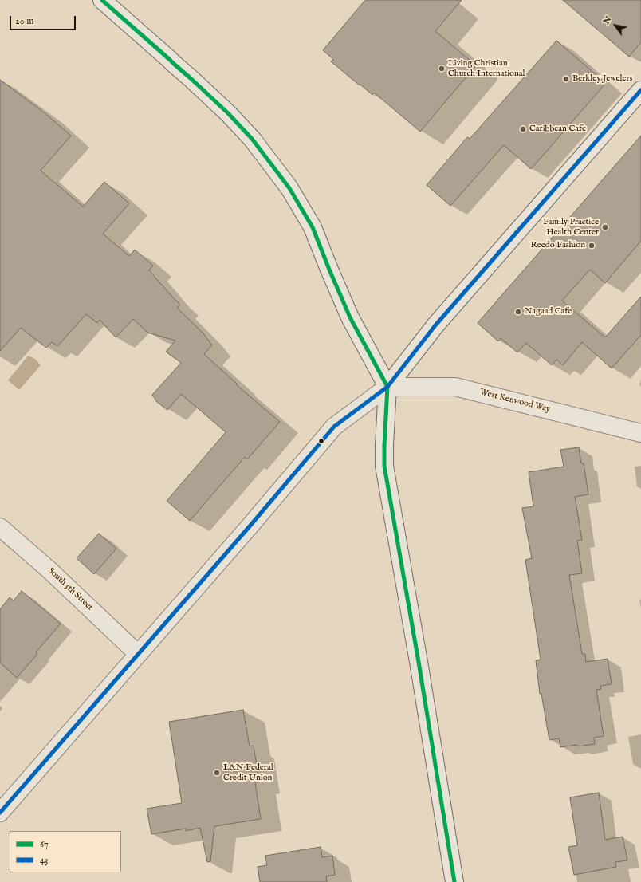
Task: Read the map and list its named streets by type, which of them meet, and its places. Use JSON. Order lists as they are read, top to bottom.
{
  "streets": {
    "main road": ["West Kenwood Way", "South 5th Street"]
  },
  "places": [
    "Living Christian Church International",
    "Berkley Jewelers",
    "Caribbean Cafe",
    "Family Practice Health Center",
    "Reedo Fashion",
    "Nagaad Cafe",
    "L&N Federal Credit Union"
  ],
  "lines": ["transit line 67", "transit line 43"],
  "legend": ["67", "43"],
  "scale_bar": "20 m",
  "north": "top left"
}
